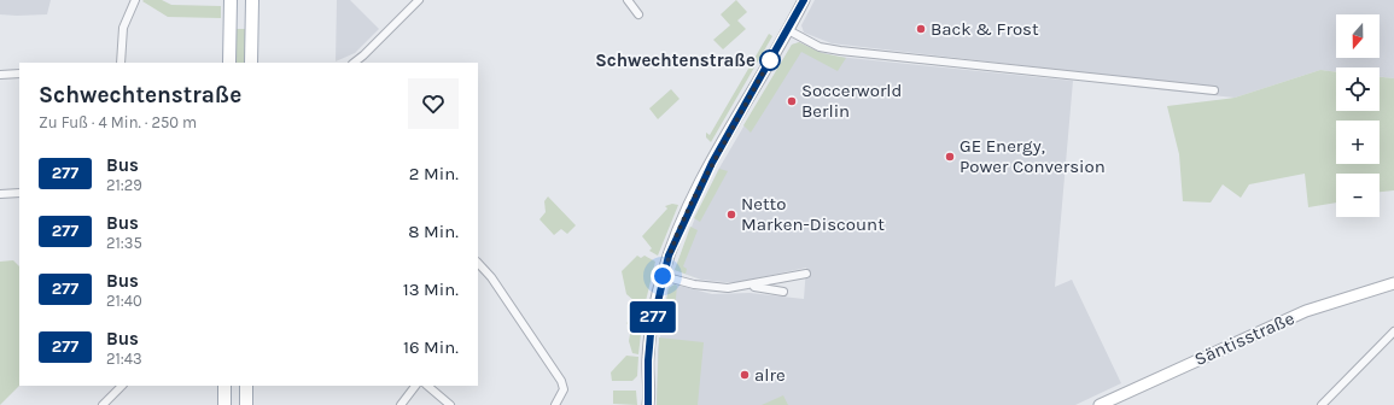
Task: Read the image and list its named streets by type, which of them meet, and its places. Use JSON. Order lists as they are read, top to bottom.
{
  "streets": {
    "street": ["Säntisstraße"]
  },
  "places": [
    "Back & Frost",
    "Schwechtenstraße",
    "Soccerworld Berlin",
    "GE Energy, Power Conversion",
    "Netto Marken-Discount",
    "alre"
  ],
  "lines": ["bus line 277"],
  "north": "bottom",
  "page": {
    "on_map": "277",
    "map_buttons": ["+", "−"],
    "heading": ["Schwechtenstraße", "Zu Fuß · 4 Min. · 250 m"],
    "list": [
      {
        "mark": "277",
        "name": "Bus",
        "note": "21:29",
        "value": "2 Min."
      },
      {
        "mark": "277",
        "name": "Bus",
        "note": "21:35",
        "value": "8 Min."
      },
      {
        "mark": "277",
        "name": "Bus",
        "note": "21:40",
        "value": "13 Min."
      },
      {
        "mark": "277",
        "name": "Bus",
        "note": "21:43",
        "value": "16 Min."
      }
    ]
  }
}
